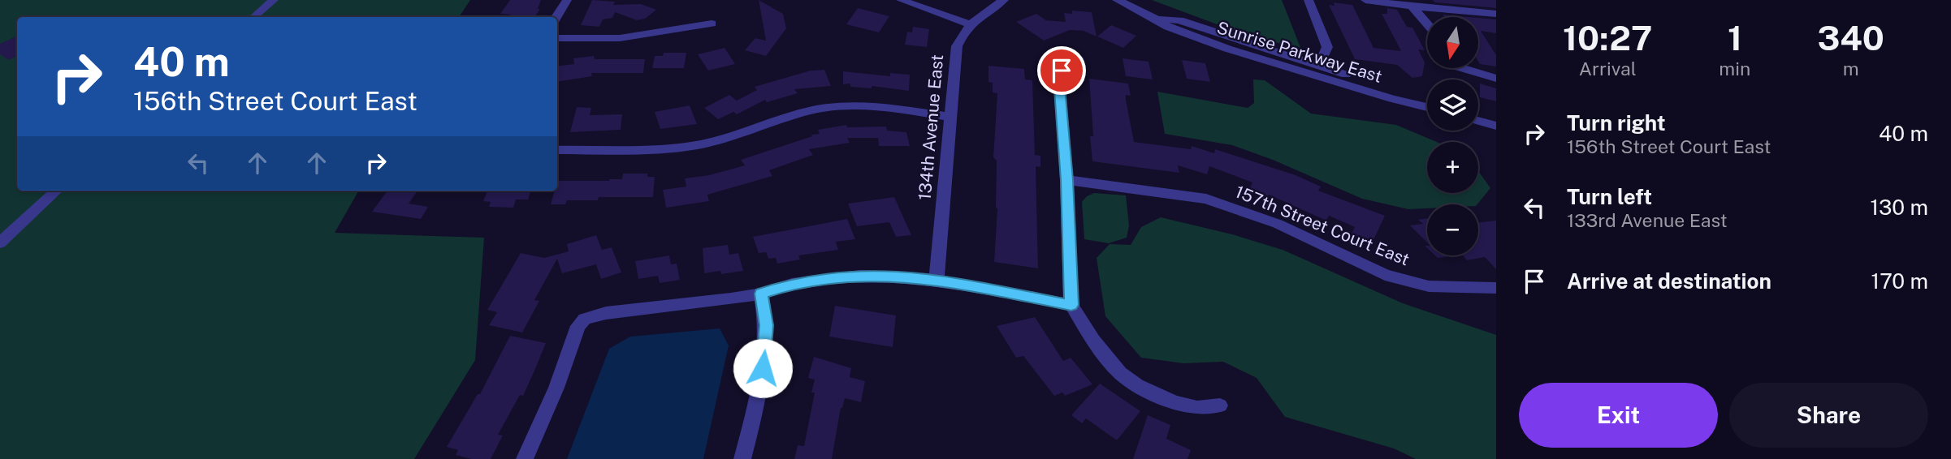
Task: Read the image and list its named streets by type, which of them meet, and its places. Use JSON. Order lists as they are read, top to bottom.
{
  "streets": {
    "street": ["Sunrise Parkway East", "134th Avenue East", "157th Street Court East"]
  },
  "north": "bottom",
  "page": {
    "eta": [
      "10:27",
      "Arrival",
      "1",
      "min",
      "340",
      "m"
    ],
    "map_buttons": ["+", "−"],
    "turn": ["40 m", "156th Street Court East"],
    "list": [
      {
        "name": "Turn right",
        "note": "156th Street Court East",
        "value": "40 m"
      },
      {
        "name": "Turn left",
        "note": "133rd Avenue East",
        "value": "130 m"
      },
      {
        "name": "Arrive at destination",
        "value": "170 m"
      }
    ],
    "buttons": ["Exit", "Share"]
  }
}
